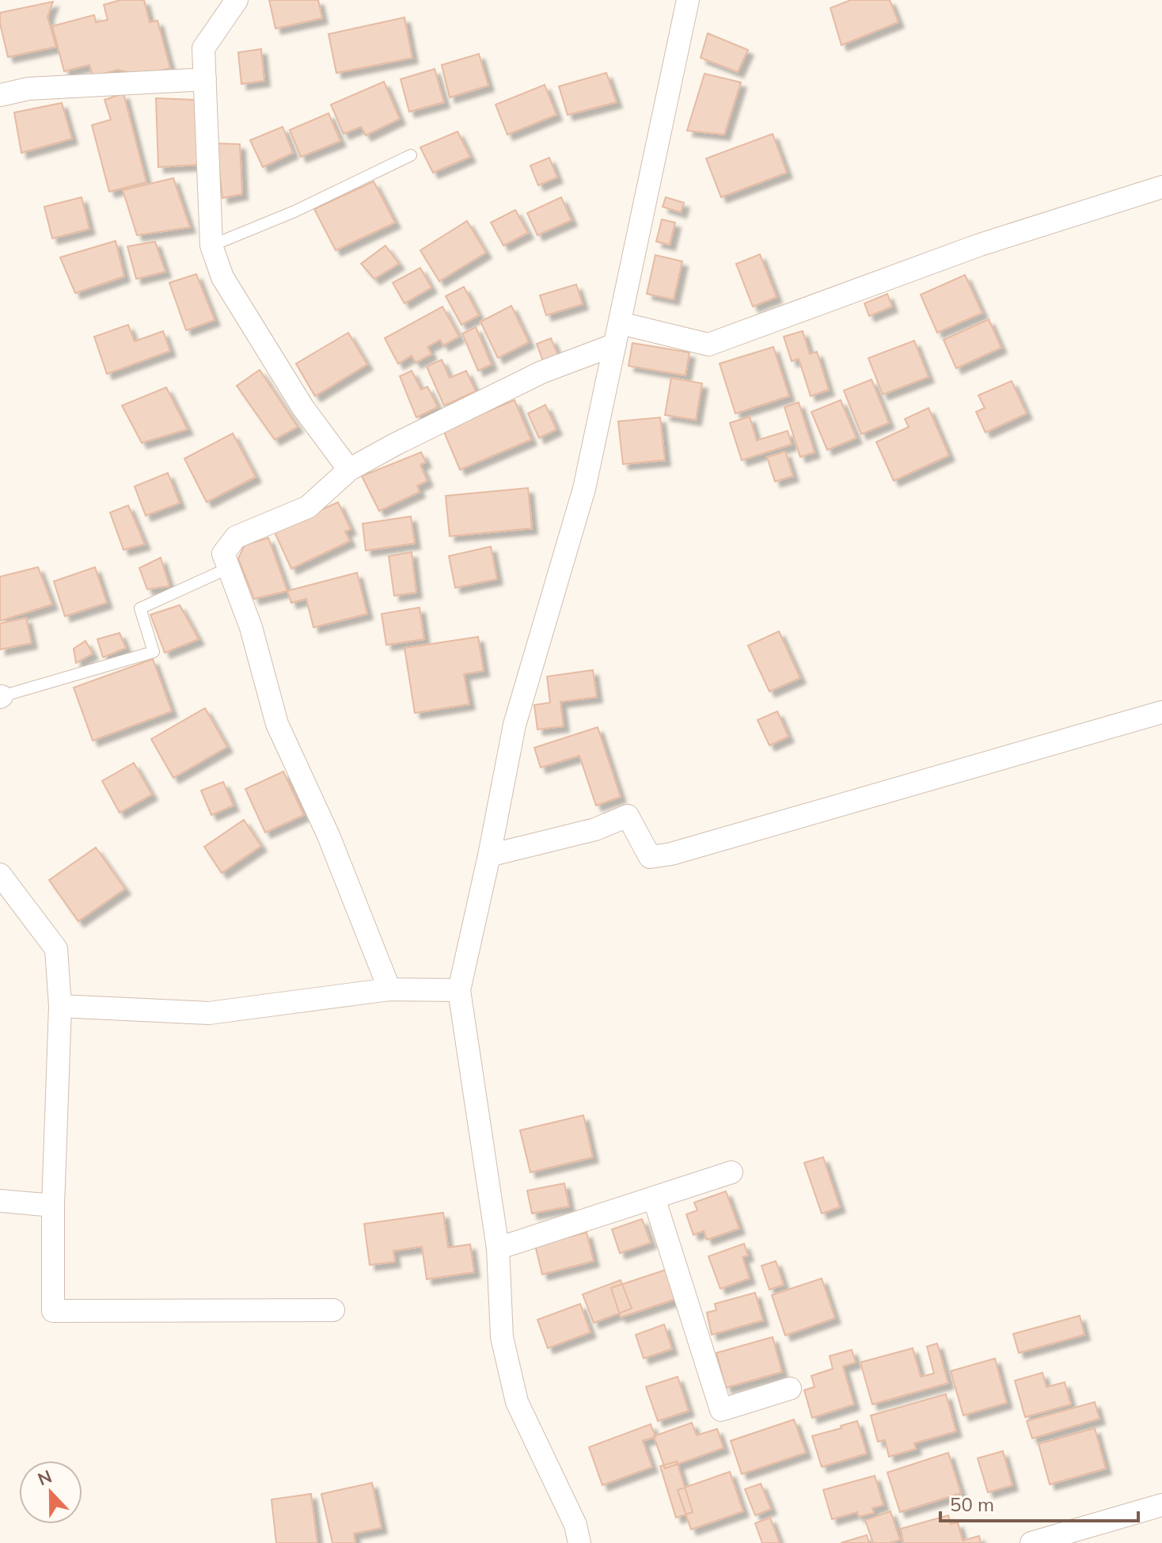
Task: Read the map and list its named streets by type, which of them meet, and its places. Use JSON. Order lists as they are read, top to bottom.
{
  "scale_bar": "50 m",
  "north": "top"
}
